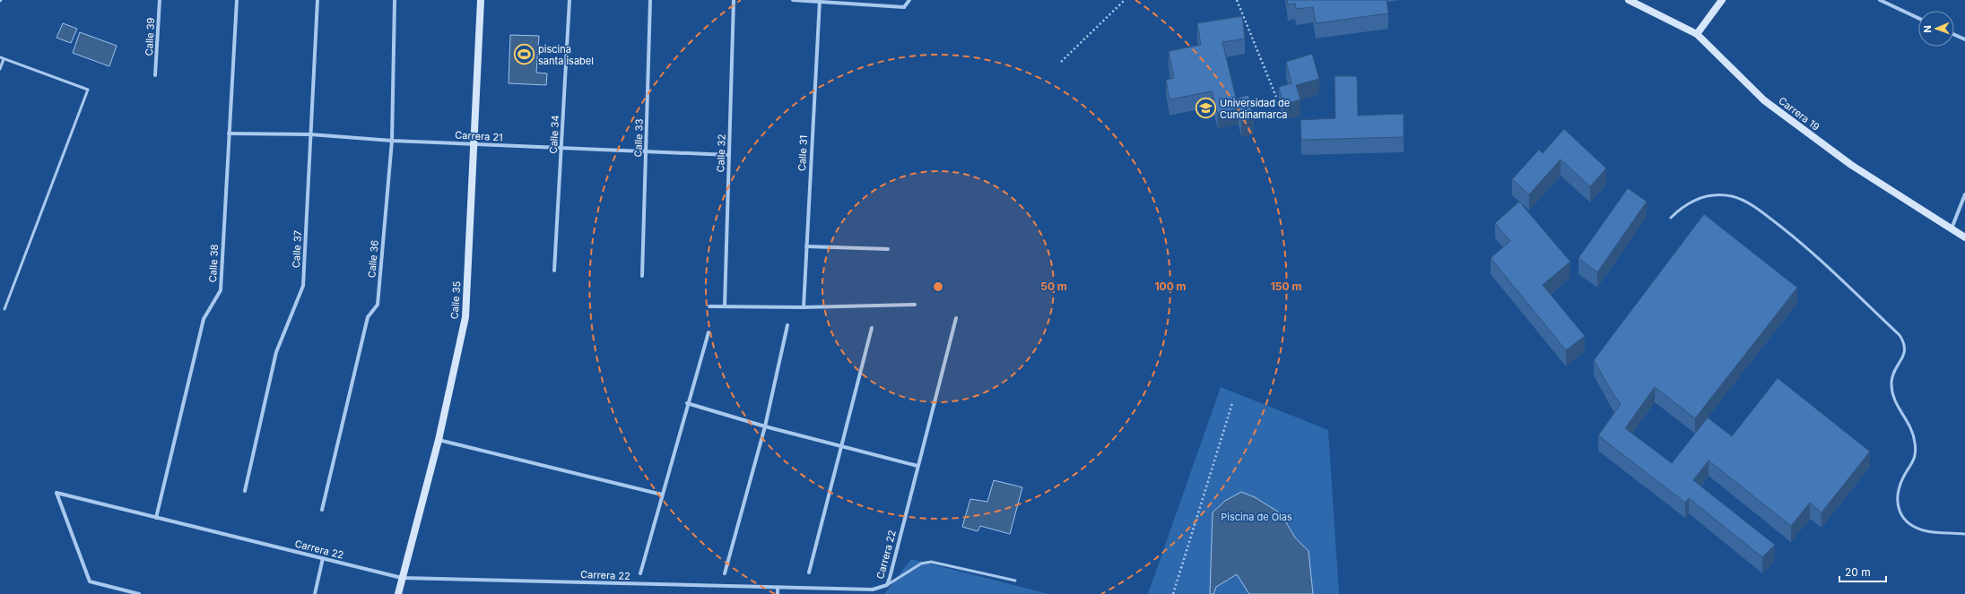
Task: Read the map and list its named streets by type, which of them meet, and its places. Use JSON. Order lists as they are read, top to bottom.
{
  "streets": {
    "street": [
      "Calle 39",
      "Carrera 19",
      "Calle 34",
      "Carrera 21",
      "Calle 33",
      "Calle 32",
      "Calle 31",
      "Calle 37",
      "Calle 36",
      "Calle 38",
      "Calle 35",
      "Carrera 22"
    ]
  },
  "crossings": [
    ["Calle 34", "Carrera 21"],
    ["Carrera 21", "Calle 33"],
    ["Carrera 21", "Calle 32"],
    ["Carrera 21", "Calle 37"],
    ["Carrera 21", "Calle 36"],
    ["Carrera 21", "Calle 38"],
    ["Carrera 21", "Calle 35"],
    ["Calle 38", "Carrera 22"],
    ["Calle 35", "Carrera 22"]
  ],
  "parks": ["Piscina de Olas"],
  "places": {
    "sports": ["piscina santa isabel"],
    "school or university": ["Universidad de Cundinamarca"]
  },
  "scale_bar": "20 m",
  "north": "left",
  "rings": ["50 m", "100 m", "150 m"]
}
